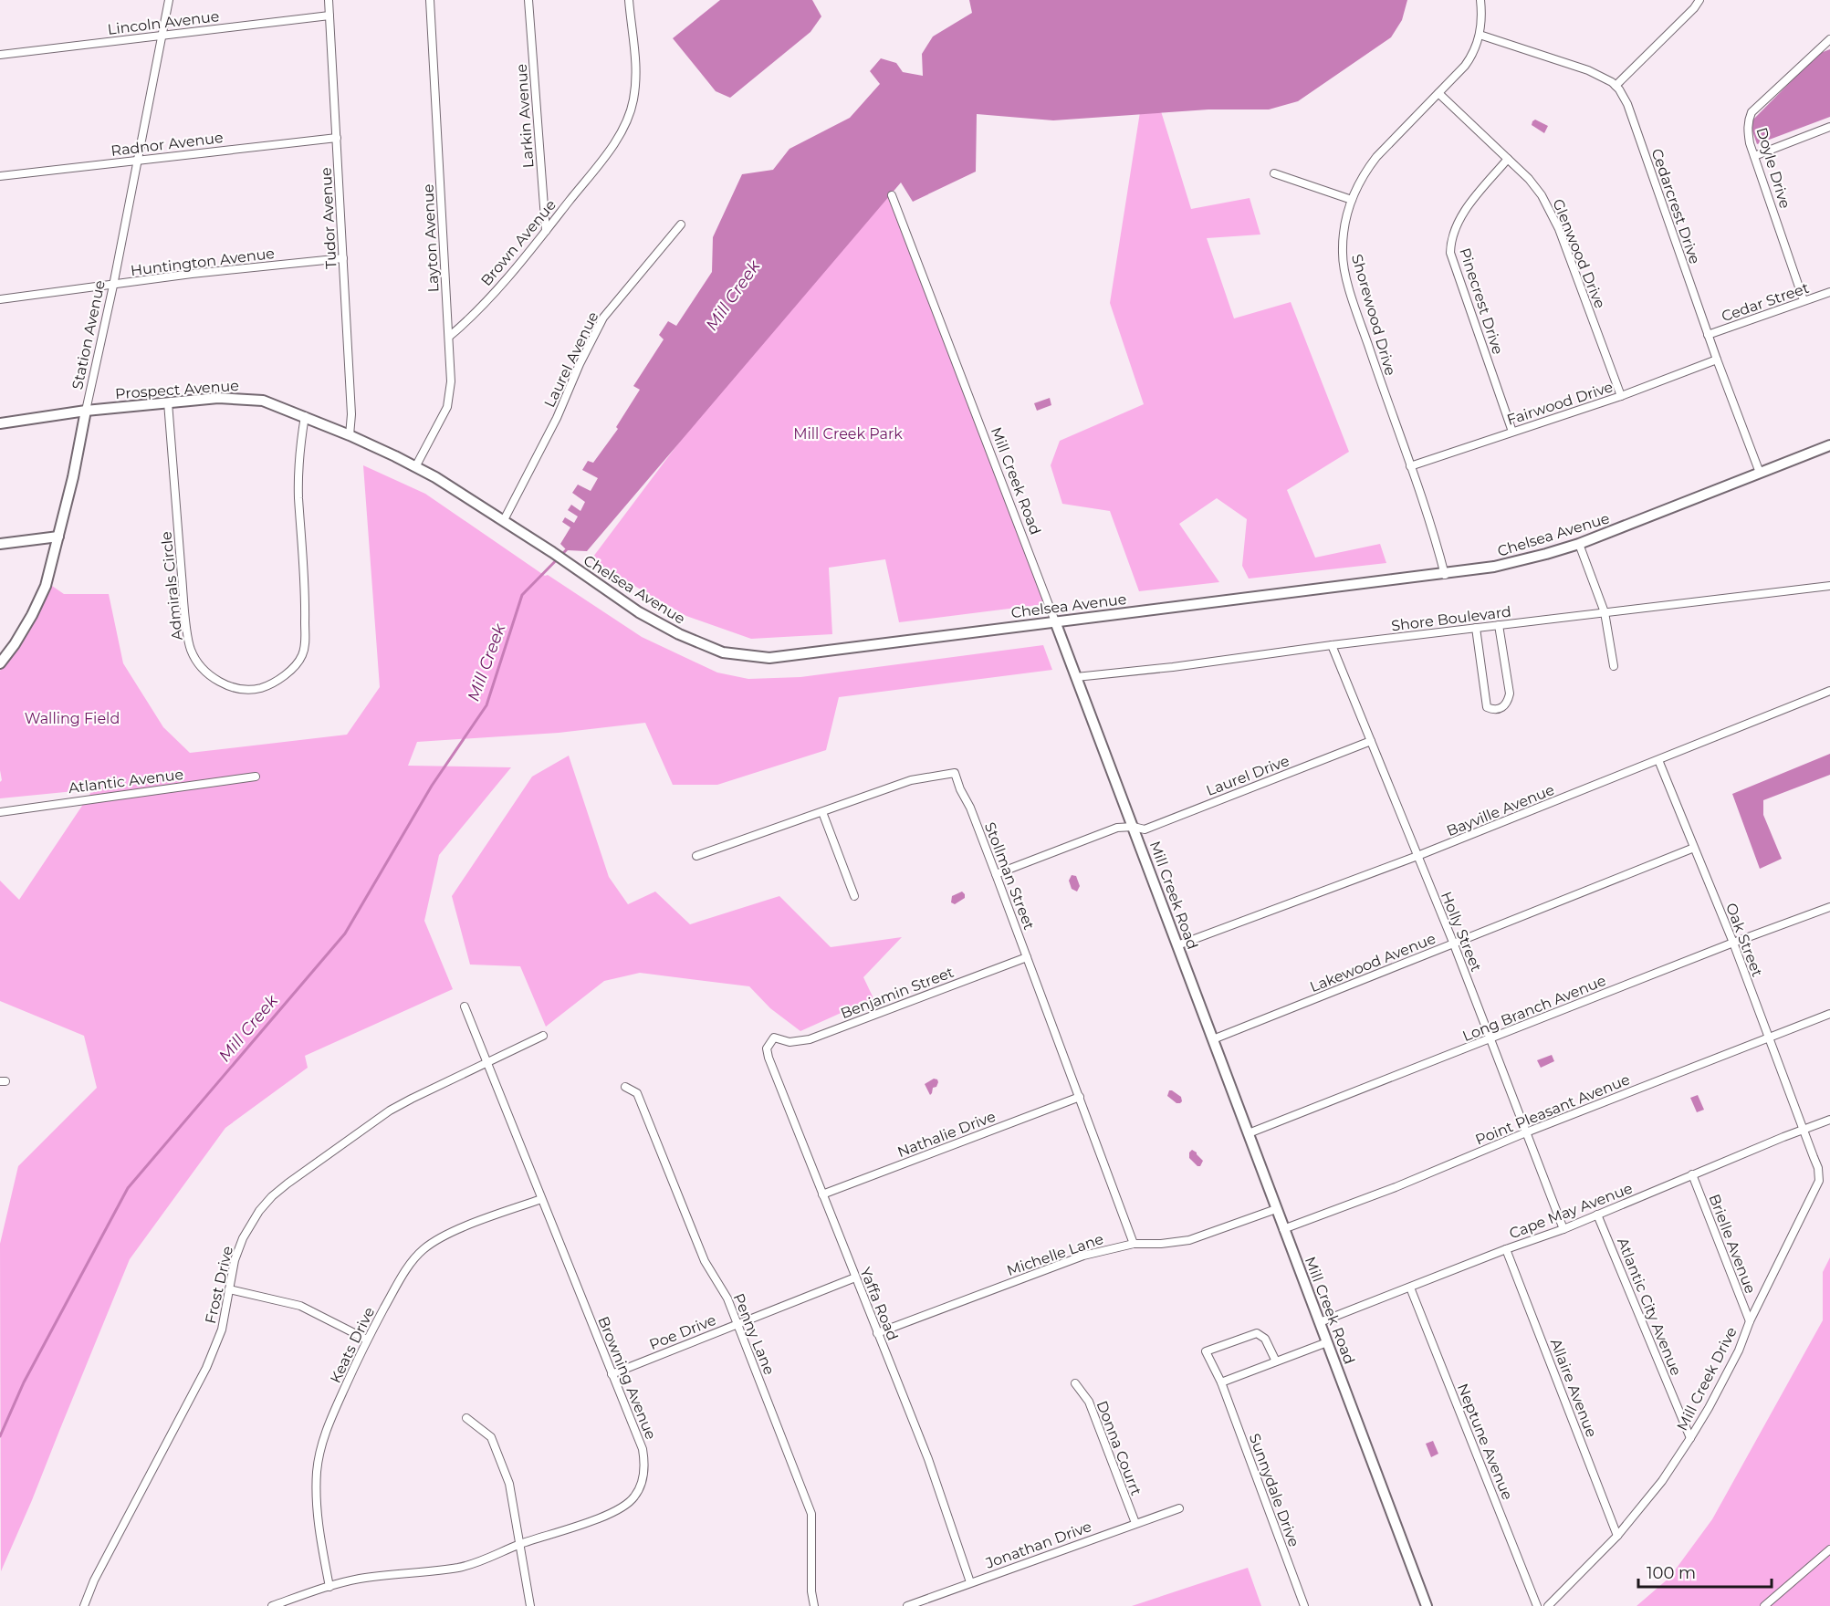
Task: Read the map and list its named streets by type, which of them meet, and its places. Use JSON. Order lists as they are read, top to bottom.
{
  "streets": {
    "main road": [
      "Station Avenue",
      "Prospect Avenue",
      "Mill Creek Road",
      "Chelsea Avenue"
    ],
    "street": [
      "Lincoln Avenue",
      "Larkin Avenue",
      "Radnor Avenue",
      "Doyle Drive",
      "Cedarcrest Drive",
      "Tudor Avenue",
      "Layton Avenue",
      "Brown Avenue",
      "Glenwood Drive",
      "Huntington Avenue",
      "Pinecrest Drive",
      "Cedar Street",
      "Shorewood Drive",
      "Laurel Avenue",
      "Fairwood Drive",
      "Admirals Circle",
      "Shore Boulevard",
      "Laurel Drive",
      "Atlantic Avenue",
      "Bayville Avenue",
      "Stollman Street",
      "Holly Street",
      "Oak Street",
      "Lakewood Avenue",
      "Benjamin Street",
      "Long Branch Avenue",
      "Point Pleasant Avenue",
      "Nathalie Drive",
      "Cape May Avenue",
      "Brielle Avenue",
      "Michelle Lane",
      "Frost Drive",
      "Yaffa Road",
      "Atlantic City Avenue",
      "Poe Drive",
      "Penny Lane",
      "Keats Drive",
      "Browning Avenue",
      "Mill Creek Drive",
      "Allaire Avenue",
      "Neptune Avenue",
      "Donna Courrt",
      "Sunnydale Drive",
      "Jonathan Drive"
    ]
  },
  "crossings": [
    ["Lincoln Avenue", "Tudor Avenue"],
    ["Lincoln Avenue", "Station Avenue"],
    ["Larkin Avenue", "Brown Avenue"],
    ["Radnor Avenue", "Tudor Avenue"],
    ["Radnor Avenue", "Station Avenue"],
    ["Doyle Drive", "Cedar Street"],
    ["Cedarcrest Drive", "Cedar Street"],
    ["Cedarcrest Drive", "Fairwood Drive"],
    ["Cedarcrest Drive", "Chelsea Avenue"],
    ["Tudor Avenue", "Huntington Avenue"],
    ["Tudor Avenue", "Prospect Avenue"],
    ["Tudor Avenue", "Chelsea Avenue"],
    ["Layton Avenue", "Brown Avenue"],
    ["Layton Avenue", "Chelsea Avenue"],
    ["Glenwood Drive", "Pinecrest Drive"],
    ["Glenwood Drive", "Shorewood Drive"],
    ["Glenwood Drive", "Fairwood Drive"],
    ["Huntington Avenue", "Station Avenue"],
    ["Pinecrest Drive", "Fairwood Drive"],
    ["Shorewood Drive", "Fairwood Drive"],
    ["Shorewood Drive", "Chelsea Avenue"],
    ["Station Avenue", "Prospect Avenue"],
    ["Laurel Avenue", "Chelsea Avenue"],
    ["Prospect Avenue", "Chelsea Avenue"],
    ["Prospect Avenue", "Admirals Circle"],
    ["Mill Creek Road", "Chelsea Avenue"],
    ["Mill Creek Road", "Shore Boulevard"],
    ["Mill Creek Road", "Laurel Drive"],
    ["Mill Creek Road", "Bayville Avenue"],
    ["Mill Creek Road", "Lakewood Avenue"],
    ["Mill Creek Road", "Long Branch Avenue"],
    ["Mill Creek Road", "Point Pleasant Avenue"],
    ["Mill Creek Road", "Cape May Avenue"],
    ["Mill Creek Road", "Michelle Lane"],
    ["Shore Boulevard", "Holly Street"],
    ["Laurel Drive", "Stollman Street"],
    ["Laurel Drive", "Holly Street"],
    ["Bayville Avenue", "Holly Street"],
    ["Bayville Avenue", "Oak Street"],
    ["Stollman Street", "Benjamin Street"],
    ["Stollman Street", "Nathalie Drive"],
    ["Stollman Street", "Michelle Lane"],
    ["Holly Street", "Lakewood Avenue"],
    ["Holly Street", "Long Branch Avenue"],
    ["Holly Street", "Point Pleasant Avenue"],
    ["Holly Street", "Cape May Avenue"],
    ["Oak Street", "Lakewood Avenue"],
    ["Oak Street", "Long Branch Avenue"],
    ["Oak Street", "Point Pleasant Avenue"],
    ["Oak Street", "Cape May Avenue"],
    ["Oak Street", "Mill Creek Drive"],
    ["Benjamin Street", "Yaffa Road"],
    ["Nathalie Drive", "Yaffa Road"],
    ["Cape May Avenue", "Brielle Avenue"],
    ["Cape May Avenue", "Atlantic City Avenue"],
    ["Cape May Avenue", "Mill Creek Drive"],
    ["Cape May Avenue", "Allaire Avenue"],
    ["Cape May Avenue", "Neptune Avenue"],
    ["Brielle Avenue", "Mill Creek Drive"],
    ["Michelle Lane", "Yaffa Road"],
    ["Frost Drive", "Browning Avenue"],
    ["Yaffa Road", "Poe Drive"],
    ["Yaffa Road", "Jonathan Drive"],
    ["Atlantic City Avenue", "Mill Creek Drive"],
    ["Poe Drive", "Penny Lane"],
    ["Poe Drive", "Browning Avenue"],
    ["Keats Drive", "Browning Avenue"],
    ["Mill Creek Drive", "Allaire Avenue"],
    ["Donna Courrt", "Jonathan Drive"]
  ],
  "water": ["Mill Creek"],
  "parks": ["Mill Creek Park", "Walling Field"],
  "scale_bar": "100 m"
}
